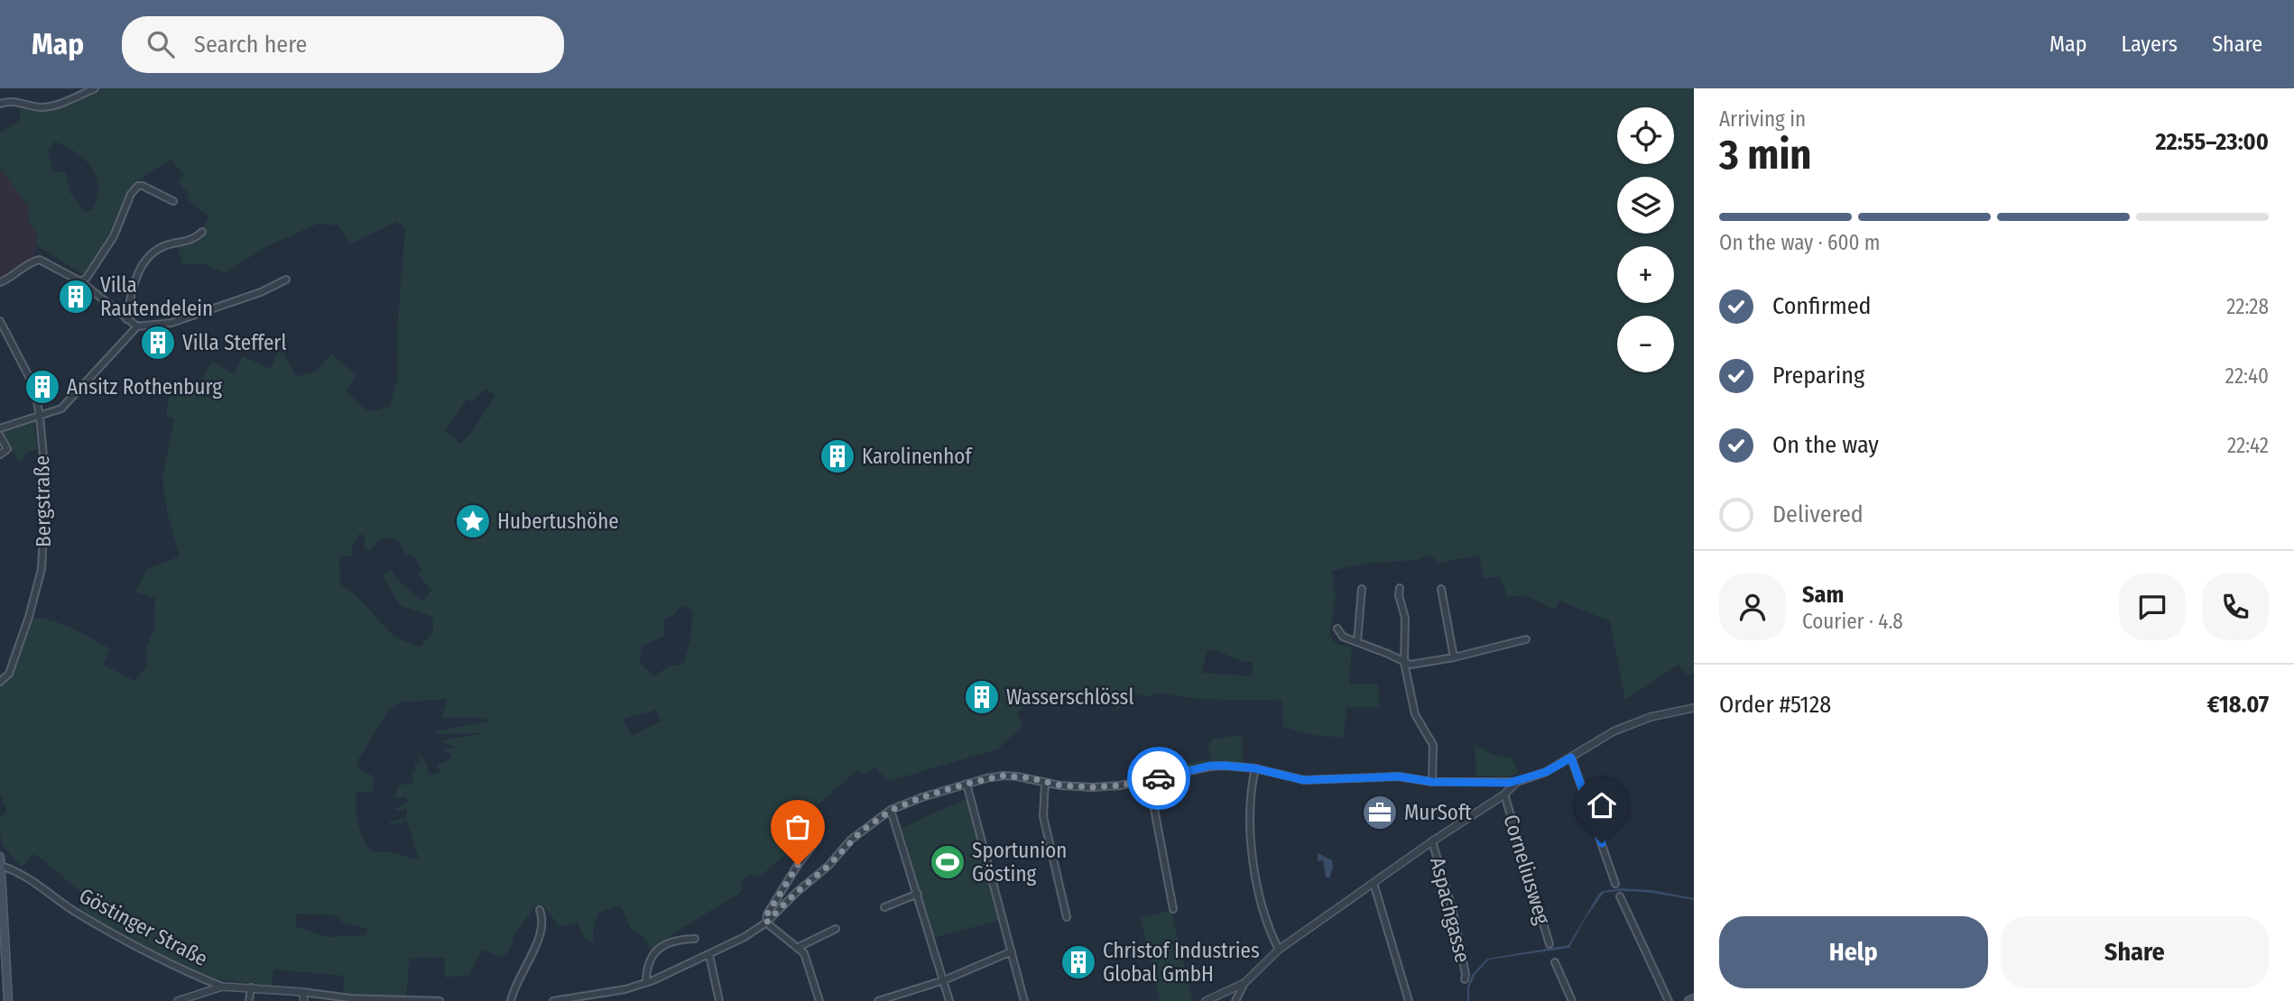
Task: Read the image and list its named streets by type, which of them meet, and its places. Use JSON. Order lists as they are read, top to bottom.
{
  "streets": {
    "street": [
      "Bergstraße",
      "Corneliusweg",
      "Aspachgasse",
      "Göstinger Straße"
    ]
  },
  "places": {
    "building": [
      "Villa Rautendelein",
      "Villa Stefferl",
      "Ansitz Rothenburg",
      "Karolinenhof",
      "Wasserschlössl",
      "Christof Industries Global GmbH"
    ],
    "place": ["Hubertushöhe"],
    "office": ["MurSoft"],
    "sports": ["Sportunion Gösting"]
  },
  "page": {
    "header": "Map",
    "search": "Search here",
    "nav": ["Map", "Layers", "Share"],
    "heading": ["3 min", "Arriving in", "22:55–23:00"],
    "panel": [
      "Sam",
      "Courier · 4.8",
      "Order #5128",
      "€18.07"
    ],
    "map_buttons": ["+", "−"],
    "bar": "On the way · 600 m",
    "list": [
      ["Confirmed", "22:28"],
      ["Preparing", "22:40"],
      ["On the way", "22:42"],
      "Delivered"
    ],
    "buttons": ["Help", "Share"]
  }
}
